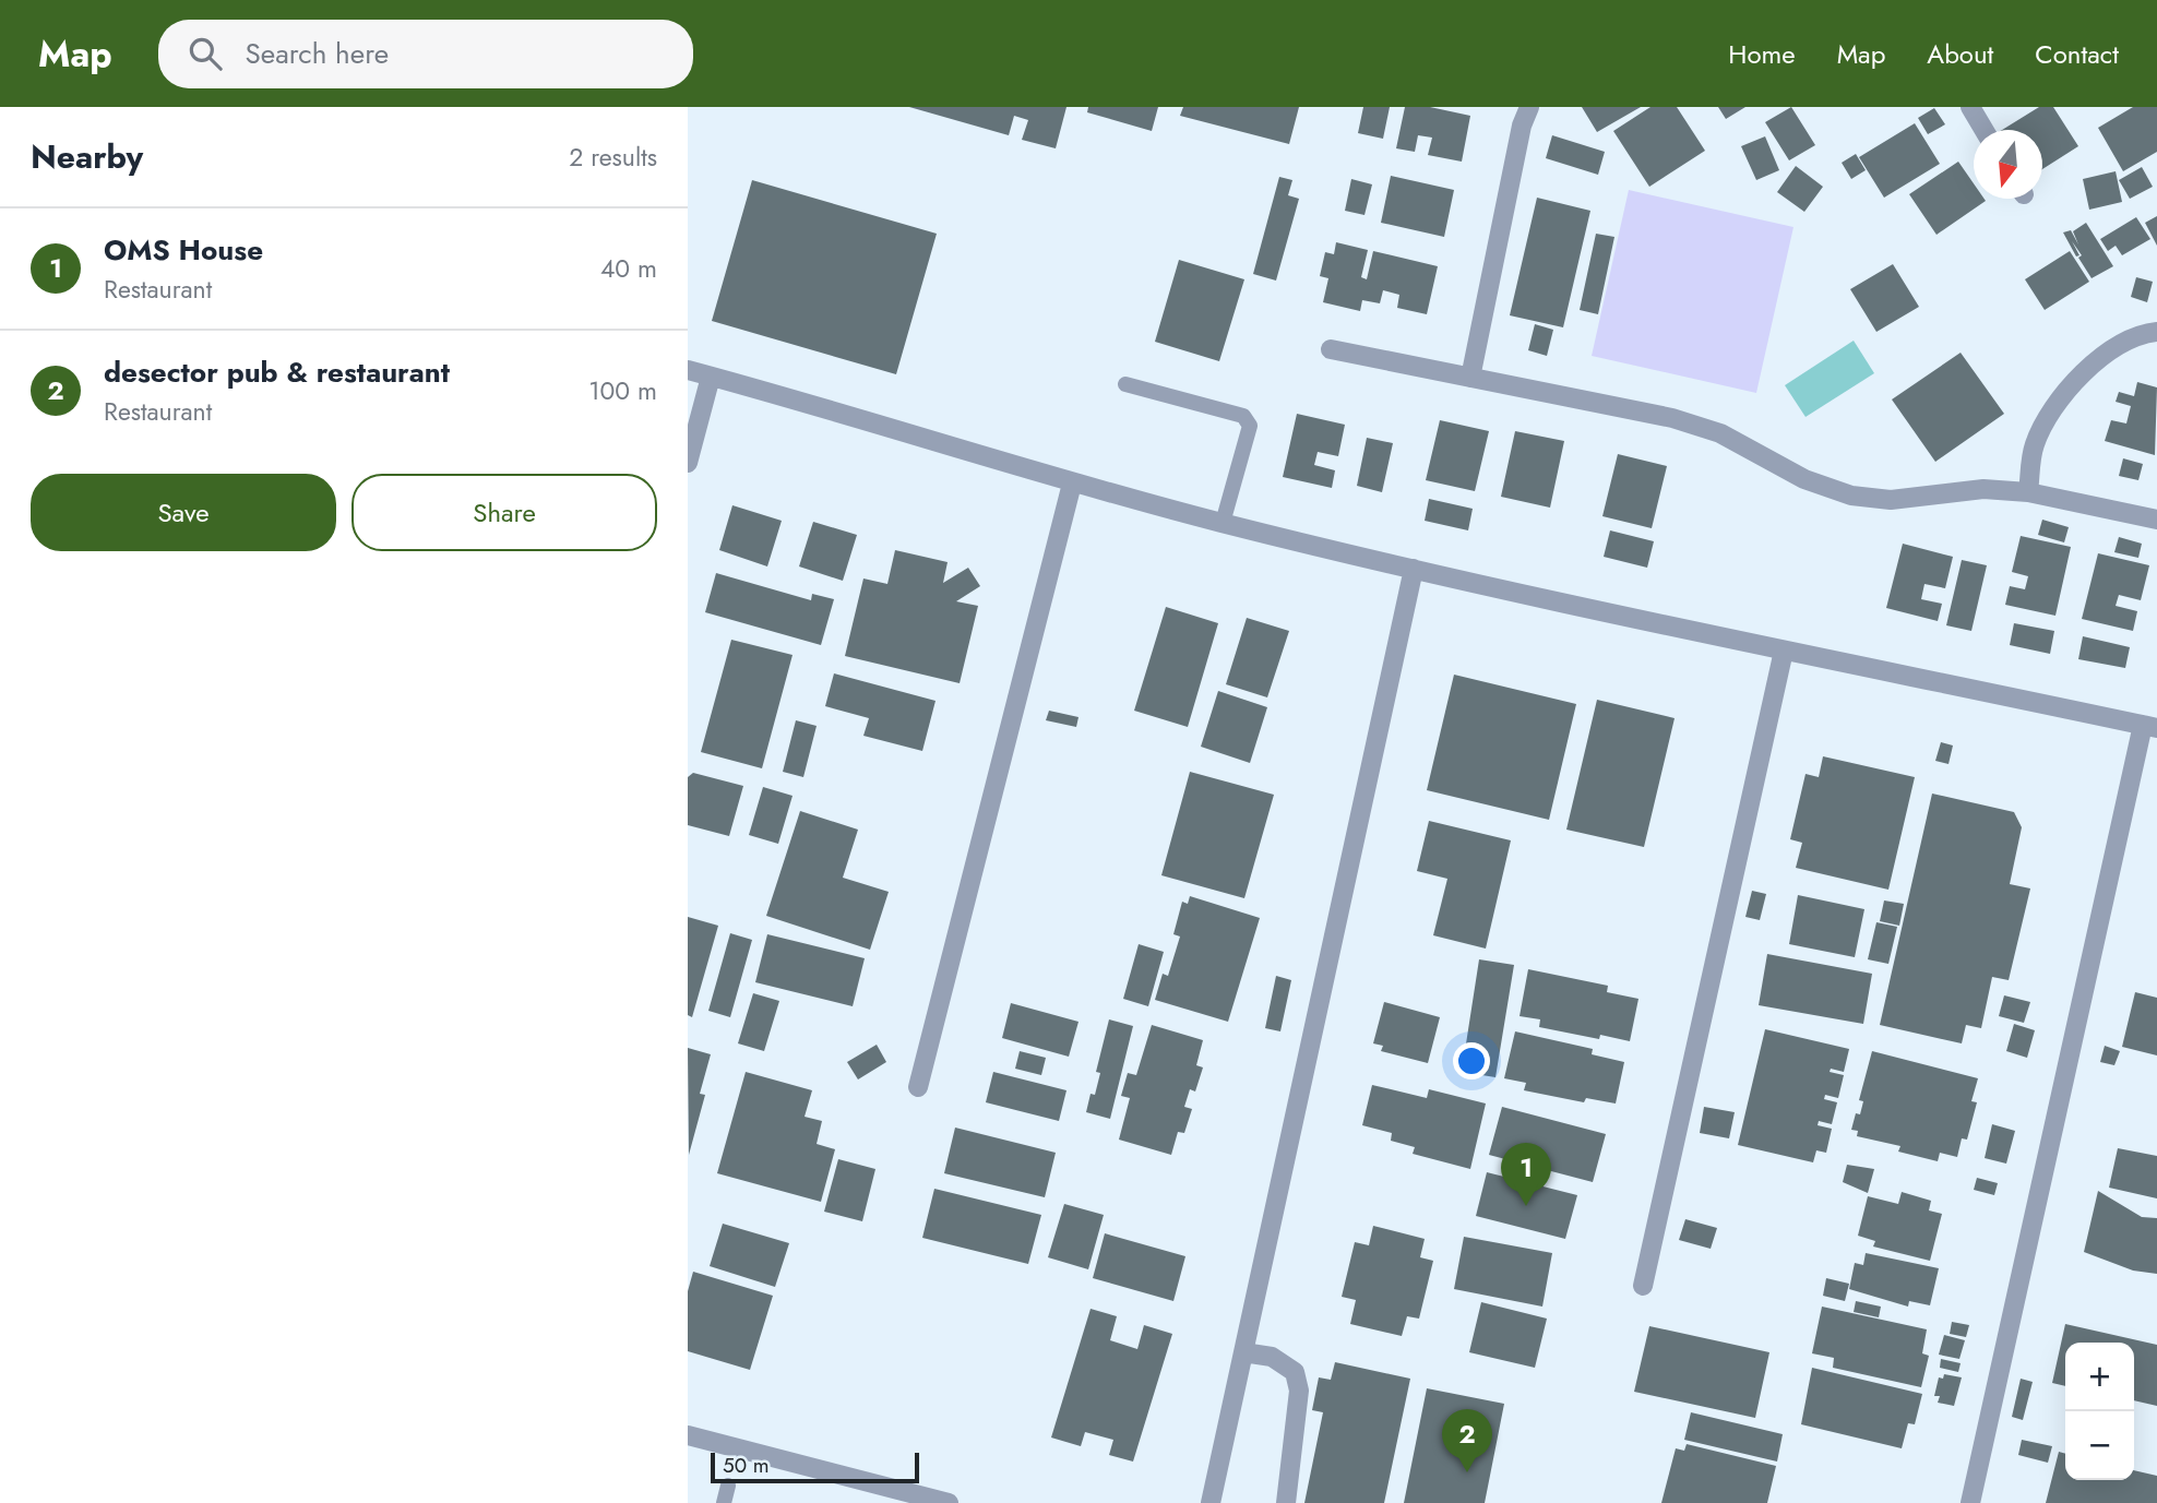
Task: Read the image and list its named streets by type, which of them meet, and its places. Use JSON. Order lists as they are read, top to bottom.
{
  "scale_bar": "50 m",
  "north": "bottom",
  "page": {
    "header": "Map",
    "search": "Search here",
    "nav": [
      "Home",
      "Map",
      "About",
      "Contact"
    ],
    "heading": ["Nearby", "2 results"],
    "list": [
      {
        "mark": "1",
        "name": "OMS House",
        "note": "Restaurant",
        "value": "40 m"
      },
      {
        "mark": "2",
        "name": "desector pub & restaurant",
        "note": "Restaurant",
        "value": "100 m"
      }
    ],
    "buttons": ["Save", "Share"],
    "pins": ["1", "2"],
    "map_buttons": ["+", "−"],
    "scale": "50 m"
  }
}
